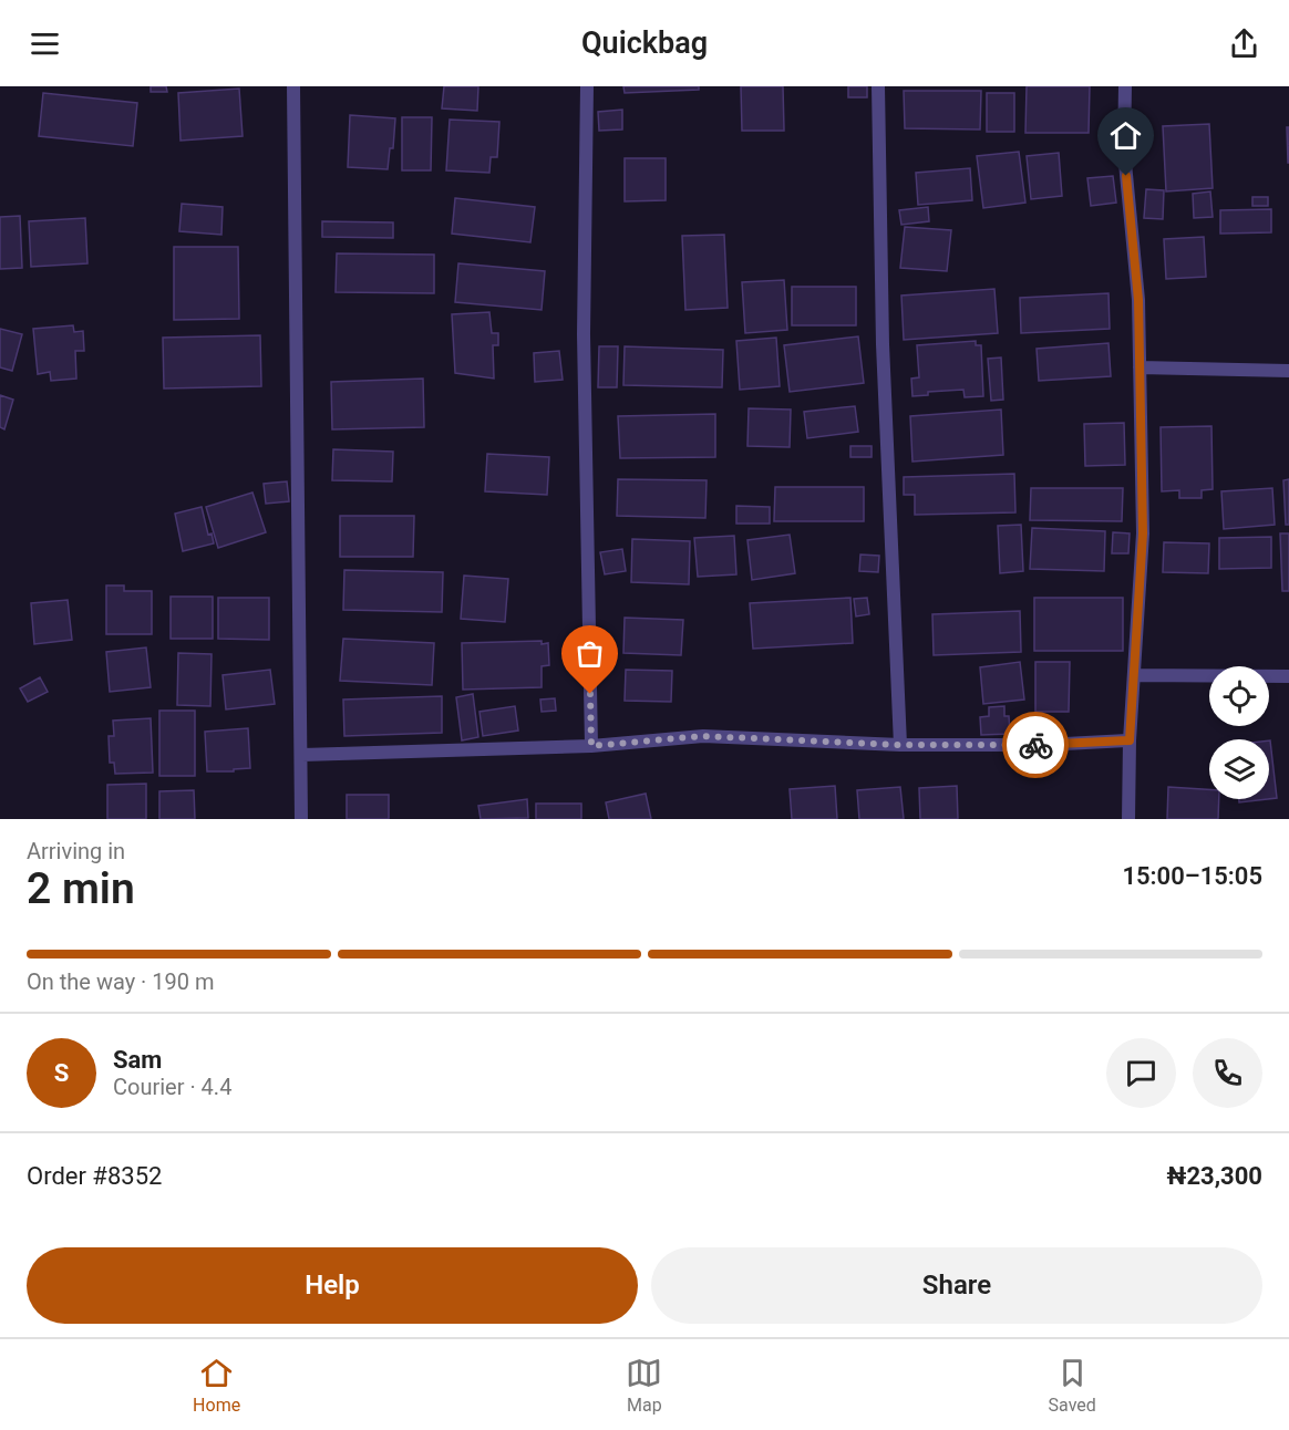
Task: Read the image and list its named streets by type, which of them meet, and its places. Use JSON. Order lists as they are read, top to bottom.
{
  "page": {
    "header": "Quickbag",
    "heading": ["2 min", "Arriving in", "15:00–15:05"],
    "panel": [
      "Sam",
      "Courier · 4.4",
      "Order #8352",
      "₦23,300"
    ],
    "bar": "On the way · 190 m",
    "round": "S",
    "buttons": ["Help", "Share"],
    "tabs": ["Home", "Map", "Saved"]
  }
}
